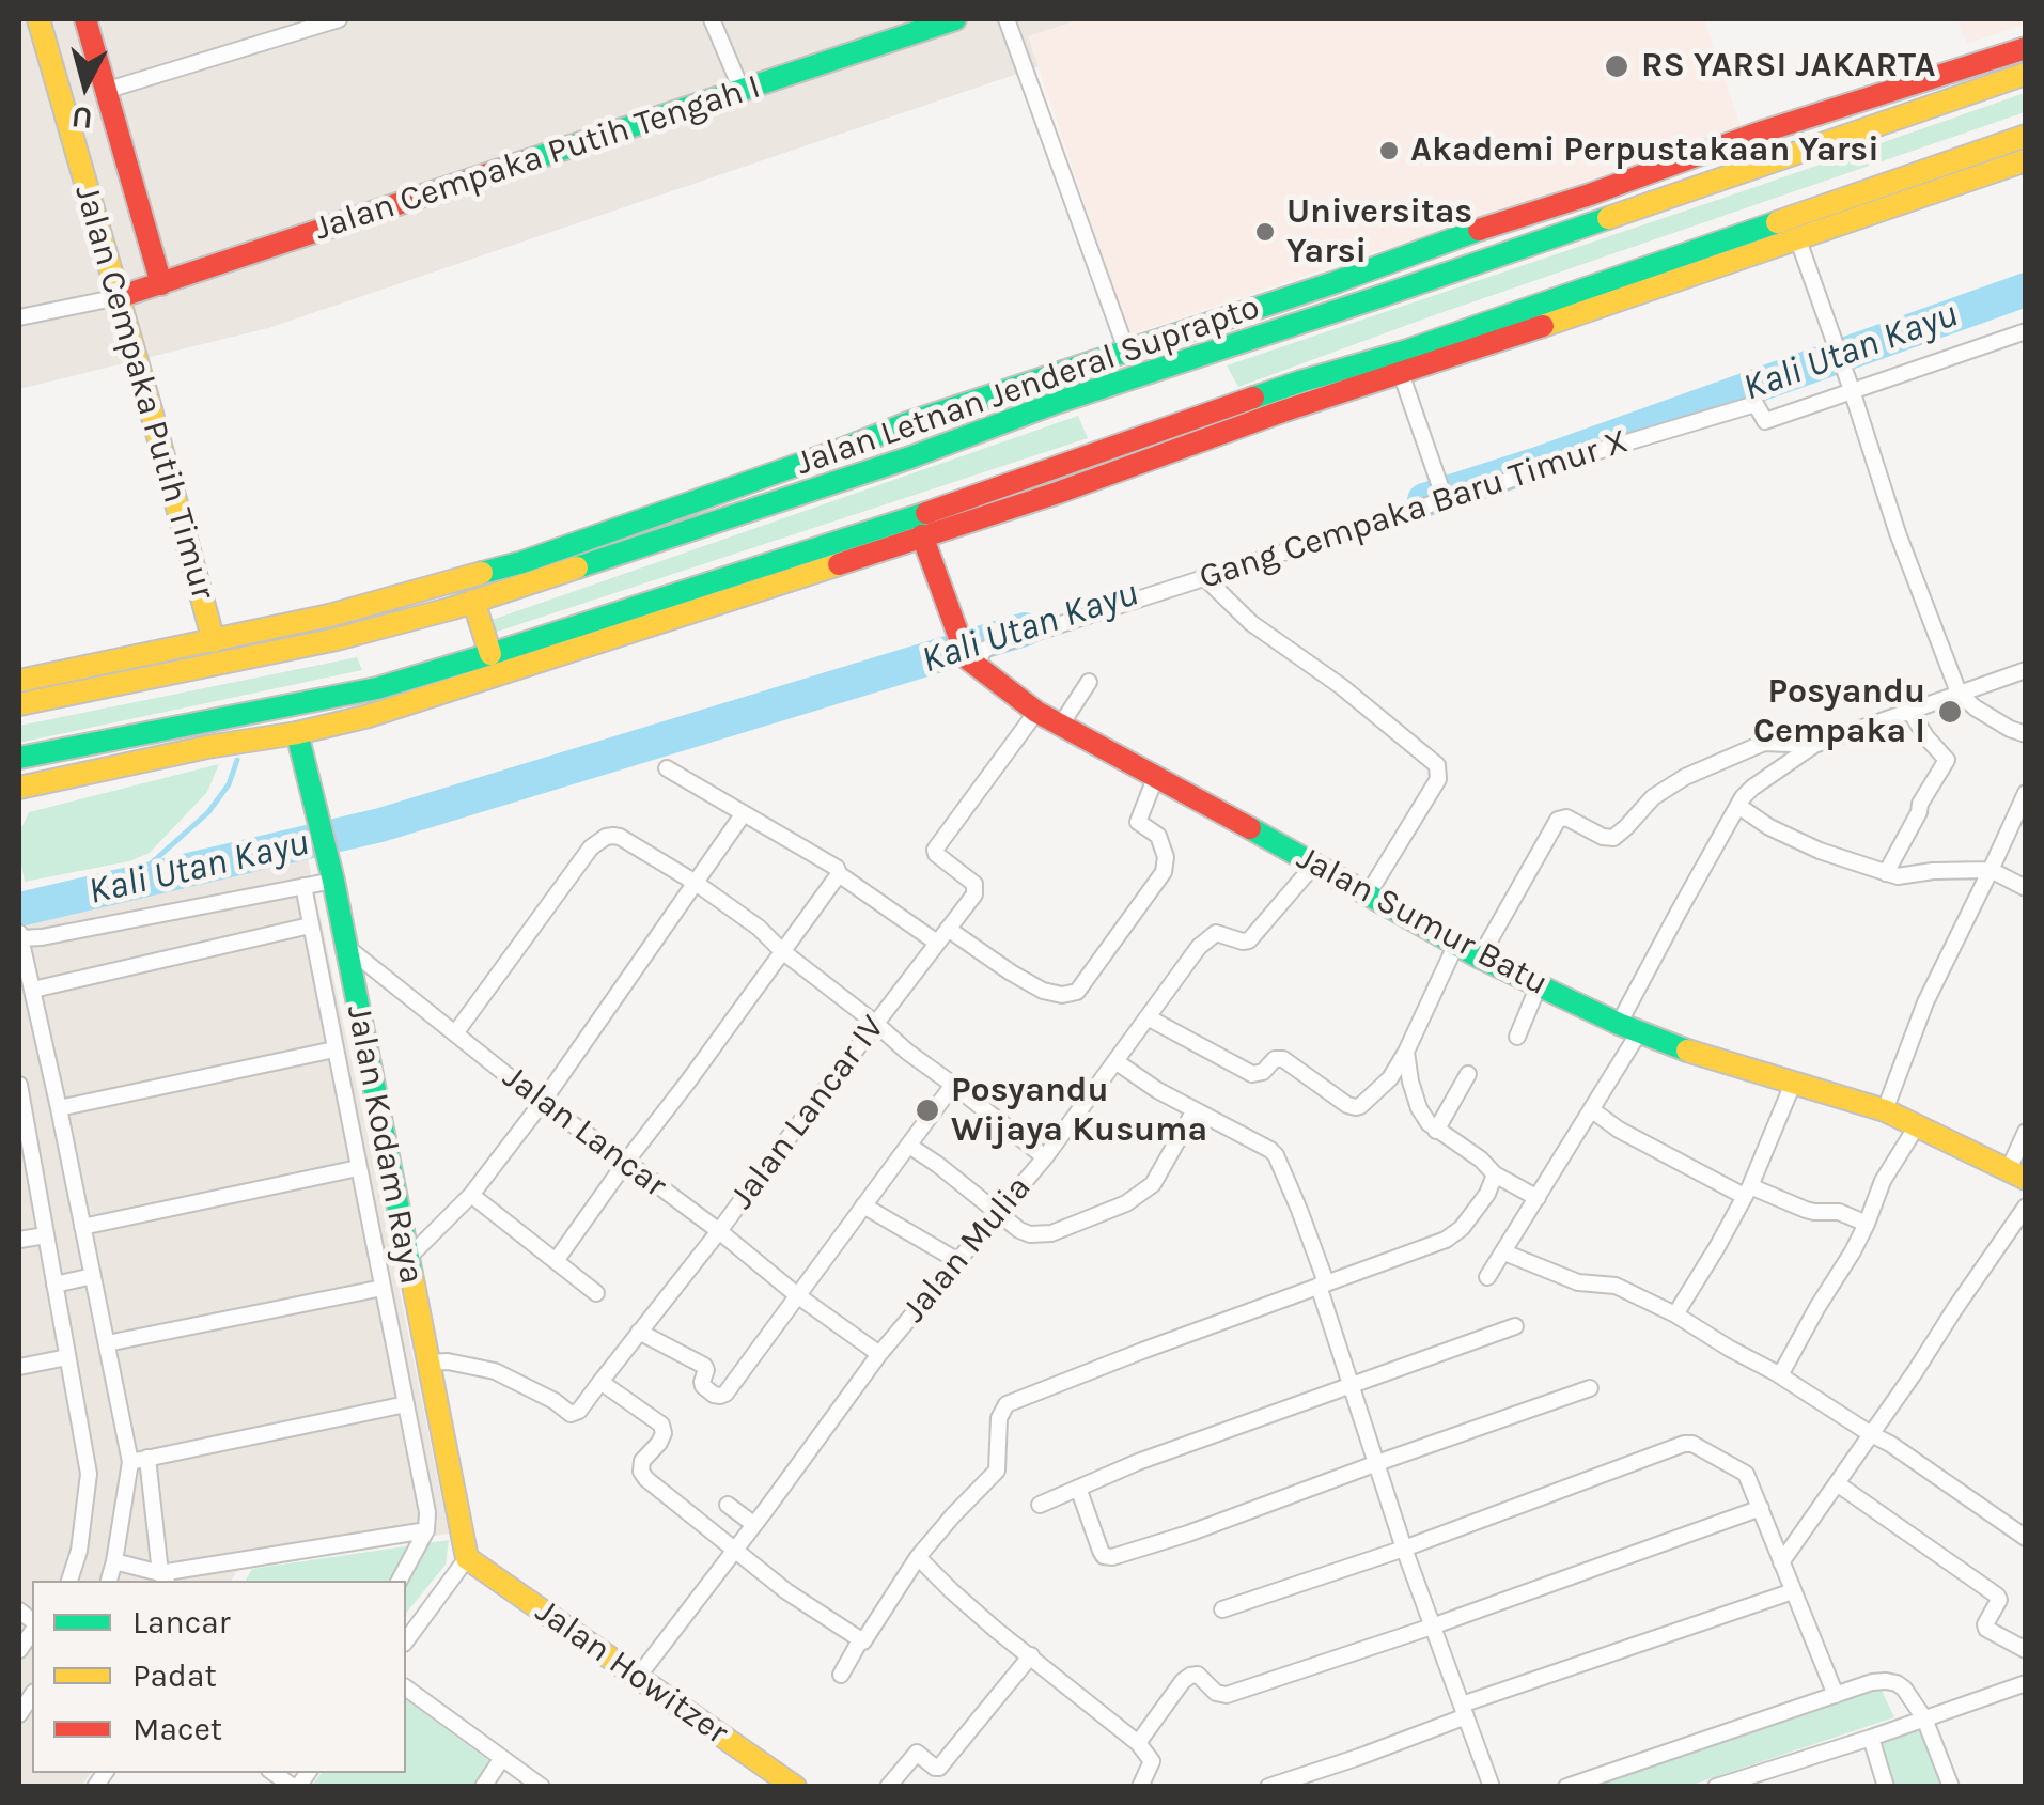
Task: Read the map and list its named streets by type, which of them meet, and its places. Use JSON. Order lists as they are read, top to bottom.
{
  "streets": {
    "main road": [
      "Jalan Cempaka Putih Tengah I",
      "Jalan Letnan Jenderal Suprapto",
      "Jalan Cempaka Putih Timur",
      "Jalan Sumur Batu",
      "Jalan Kodam Raya",
      "Jalan Howitzer"
    ],
    "street": [
      "Gang Cempaka Baru Timur X",
      "Jalan Lancar IV",
      "Jalan Lancar",
      "Jalan Mulia"
    ]
  },
  "crossings": [
    ["Jalan Cempaka Putih Tengah I", "Jalan Cempaka Putih Timur"],
    ["Jalan Letnan Jenderal Suprapto", "Jalan Cempaka Putih Timur"],
    ["Gang Cempaka Baru Timur X", "Jalan Sumur Batu"],
    ["Jalan Sumur Batu", "Jalan Lancar IV"],
    ["Jalan Sumur Batu", "Jalan Mulia"],
    ["Jalan Lancar IV", "Jalan Lancar"],
    ["Jalan Lancar IV", "Jalan Kodam Raya"],
    ["Jalan Lancar", "Jalan Kodam Raya"],
    ["Jalan Lancar", "Jalan Mulia"],
    ["Jalan Kodam Raya", "Jalan Howitzer"],
    ["Jalan Mulia", "Jalan Howitzer"]
  ],
  "water": ["Kali Utan Kayu"],
  "places": [
    "RS YARSI JAKARTA",
    "Akademi Perpustakaan Yarsi",
    "Universitas Yarsi",
    "Posyandu Cempaka I",
    "Posyandu Wijaya Kusuma"
  ],
  "legend": ["Lancar", "Padat", "Macet"],
  "north": "bottom"
}
